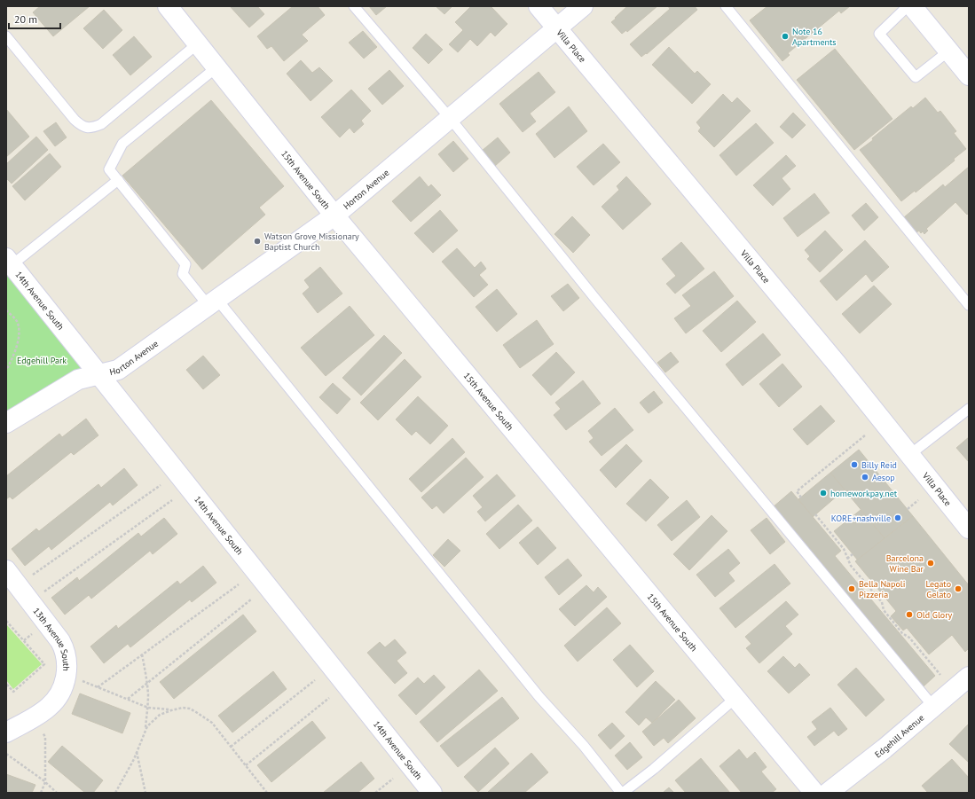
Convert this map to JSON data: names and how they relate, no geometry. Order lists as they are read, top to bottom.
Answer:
{
  "streets": {
    "street": [
      "Villa Place",
      "15th Avenue South",
      "Horton Avenue",
      "14th Avenue South",
      "13th Avenue South",
      "Edgehill Avenue"
    ]
  },
  "crossings": [
    ["Villa Place", "Horton Avenue"],
    ["15th Avenue South", "Horton Avenue"],
    ["Horton Avenue", "14th Avenue South"]
  ],
  "parks": ["Edgehill Park"],
  "places": [
    "Note 16 Apartments",
    "Watson Grove Missionary Baptist Church",
    "Billy Reid",
    "Aesop",
    "homeworkpay.net",
    "KORE+nashville",
    "Barcelona Wine Bar",
    "Bella Napoli Pizzeria",
    "Legato Gelato",
    "Old Glory"
  ],
  "scale_bar": "20 m"
}
